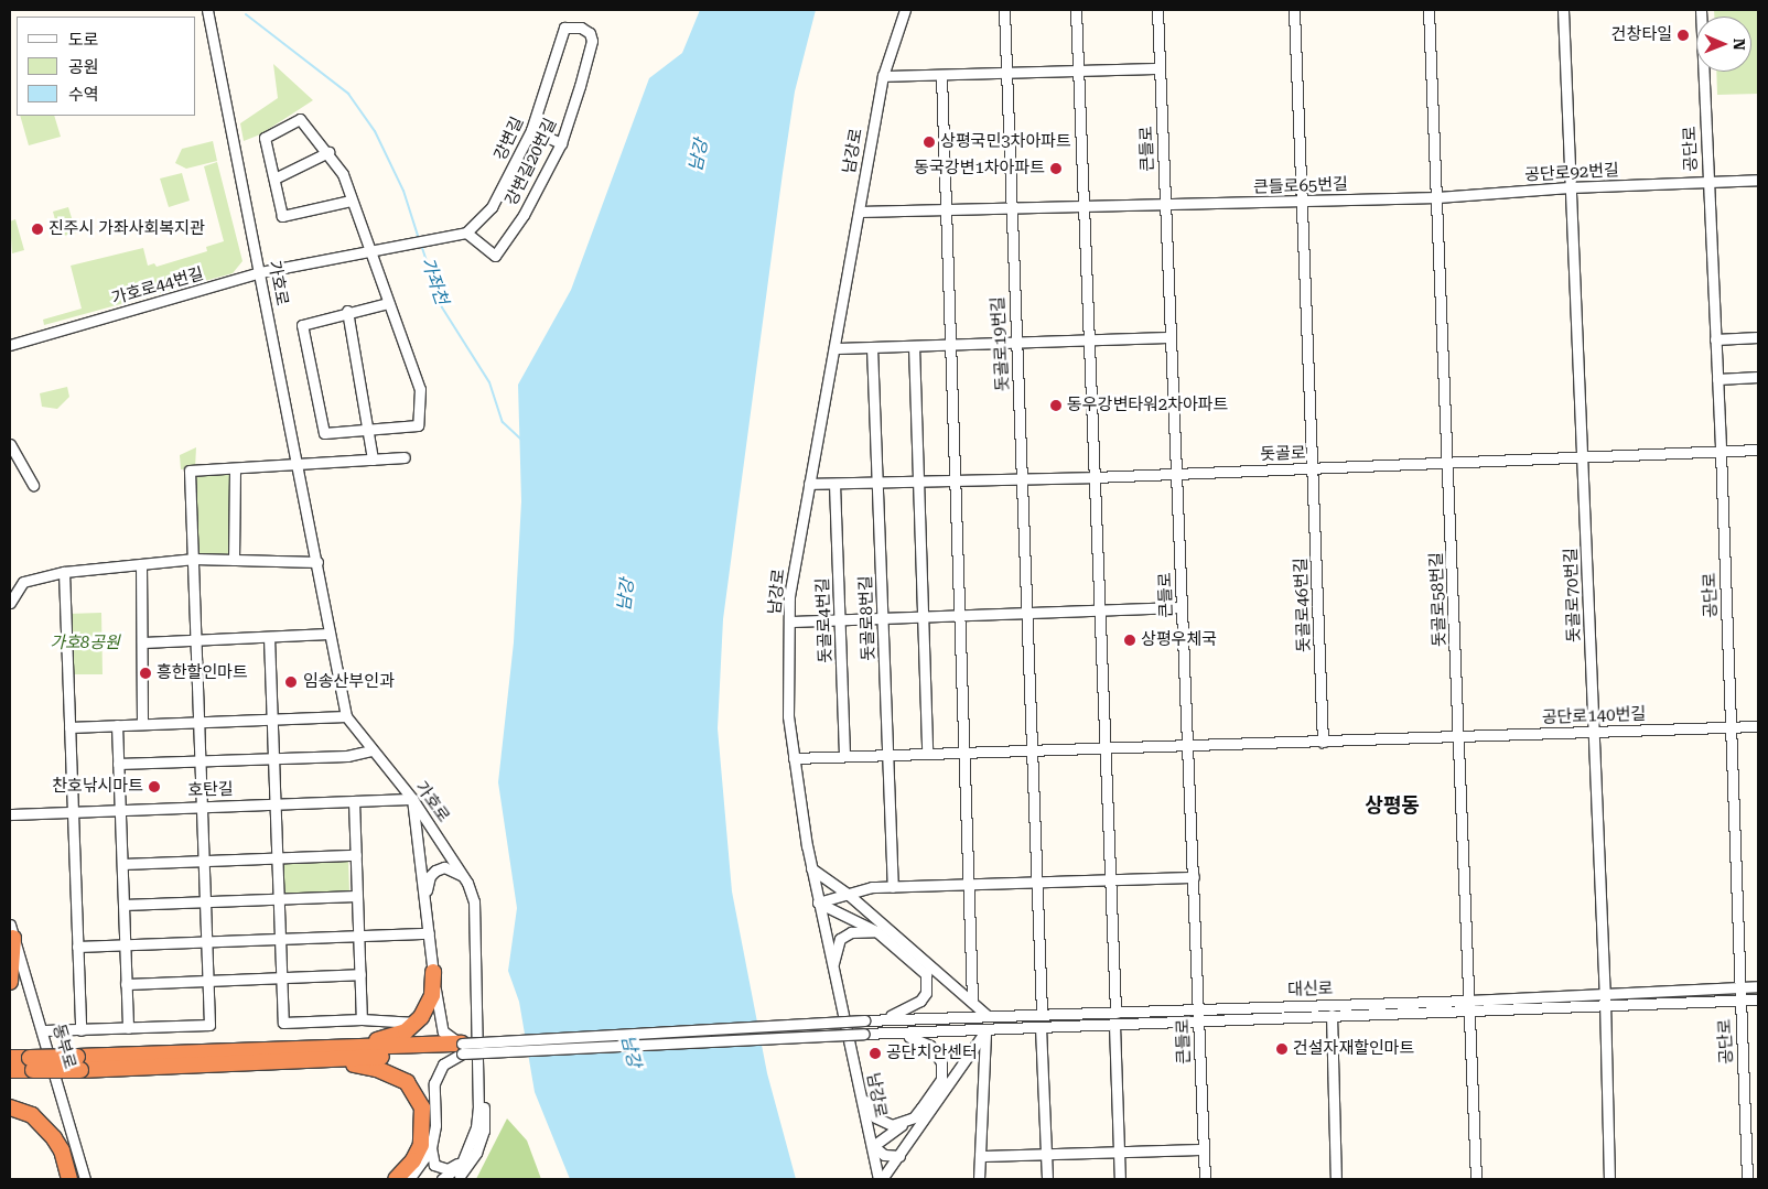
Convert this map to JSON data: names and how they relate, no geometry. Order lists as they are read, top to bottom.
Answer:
{
  "streets": {
    "street": [
      "강변길",
      "큰들로",
      "공단로",
      "남강로",
      "강변길20번길",
      "공단로92번길",
      "큰들로65번길",
      "가호로",
      "가호로44번길",
      "돗골로19번길",
      "돗골로",
      "돗골로70번길",
      "돗골로58번길",
      "돗골로46번길",
      "돗골로8번길",
      "돗골로4번길",
      "공단로140번길",
      "호탄길",
      "대신로",
      "동부로"
    ]
  },
  "crossings": [
    ["강변길", "강변길20번길"],
    ["큰들로", "큰들로65번길"],
    ["큰들로", "돗골로"],
    ["큰들로", "공단로140번길"],
    ["큰들로", "대신로"],
    ["공단로", "공단로92번길"],
    ["공단로", "돗골로"],
    ["공단로", "공단로140번길"],
    ["공단로", "대신로"],
    ["남강로", "큰들로65번길"],
    ["남강로", "돗골로"],
    ["남강로", "공단로140번길"],
    ["공단로92번길", "큰들로65번길"],
    ["공단로92번길", "돗골로70번길"],
    ["공단로92번길", "돗골로58번길"],
    ["큰들로65번길", "돗골로19번길"],
    ["큰들로65번길", "돗골로58번길"],
    ["큰들로65번길", "돗골로46번길"],
    ["가호로", "가호로44번길"],
    ["가호로", "호탄길"],
    ["돗골로19번길", "돗골로"],
    ["돗골로19번길", "공단로140번길"],
    ["돗골로19번길", "대신로"],
    ["돗골로", "돗골로70번길"],
    ["돗골로", "돗골로58번길"],
    ["돗골로", "돗골로46번길"],
    ["돗골로", "돗골로8번길"],
    ["돗골로", "돗골로4번길"],
    ["돗골로70번길", "공단로140번길"],
    ["돗골로70번길", "대신로"],
    ["돗골로58번길", "공단로140번길"],
    ["돗골로58번길", "대신로"],
    ["돗골로46번길", "공단로140번길"],
    ["돗골로8번길", "공단로140번길"],
    ["돗골로4번길", "공단로140번길"]
  ],
  "districts": ["상평동"],
  "water": ["남강", "가좌천"],
  "parks": ["가호8공원"],
  "places": [
    "건창타일",
    "상평국민3차아파트",
    "동국강변1차아파트",
    "진주시 가좌사회복지관",
    "동우강변타워2차아파트",
    "상평우체국",
    "흥한할인마트",
    "임송산부인과",
    "찬호낚시마트",
    "건설자재할인마트",
    "공단치안센터"
  ],
  "legend": ["도로", "공원", "수역"],
  "north": "right"
}
